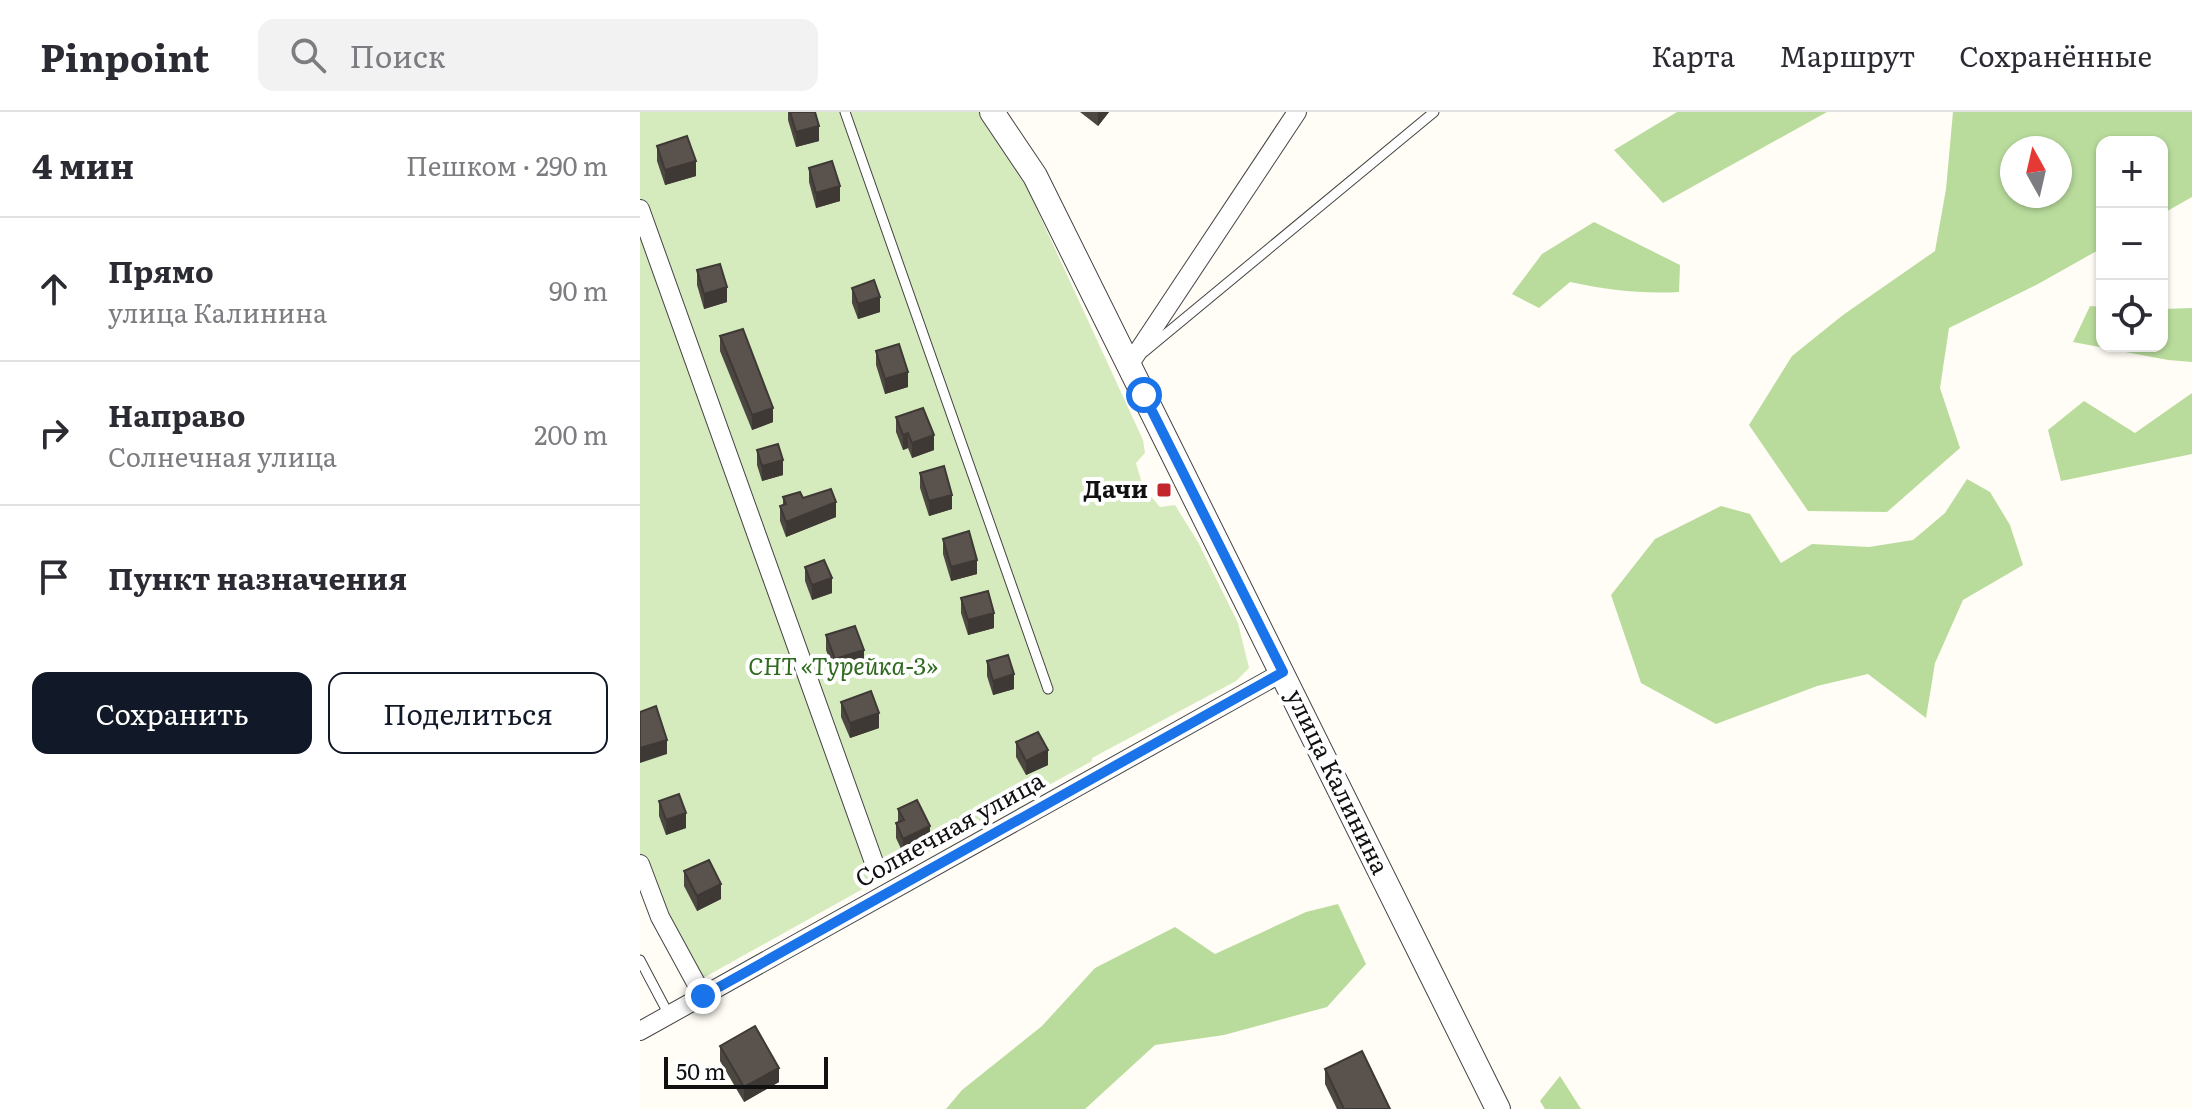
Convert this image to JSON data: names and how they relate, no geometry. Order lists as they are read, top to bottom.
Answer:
{
  "streets": {
    "street": ["улица Калинина", "Солнечная улица"]
  },
  "crossings": [
    ["улица Калинина", "Солнечная улица"]
  ],
  "parks": ["СНТ «Турейка-3»"],
  "places": {
    "transit": ["Дачи"]
  },
  "scale_bar": "50 m",
  "north": "top",
  "page": {
    "header": "Pinpoint",
    "search": "Поиск",
    "nav": ["Карта", "Маршрут", "Сохранённые"],
    "heading": ["4 мин", "Пешком · 290 m"],
    "map_buttons": ["+", "−"],
    "list": [
      ["Прямо", "улица Калинина", "90 m"],
      ["Направо", "Солнечная улица", "200 m"],
      "Пункт назначения"
    ],
    "buttons": ["Сохранить", "Поделиться"],
    "scale": "50 m"
  }
}
